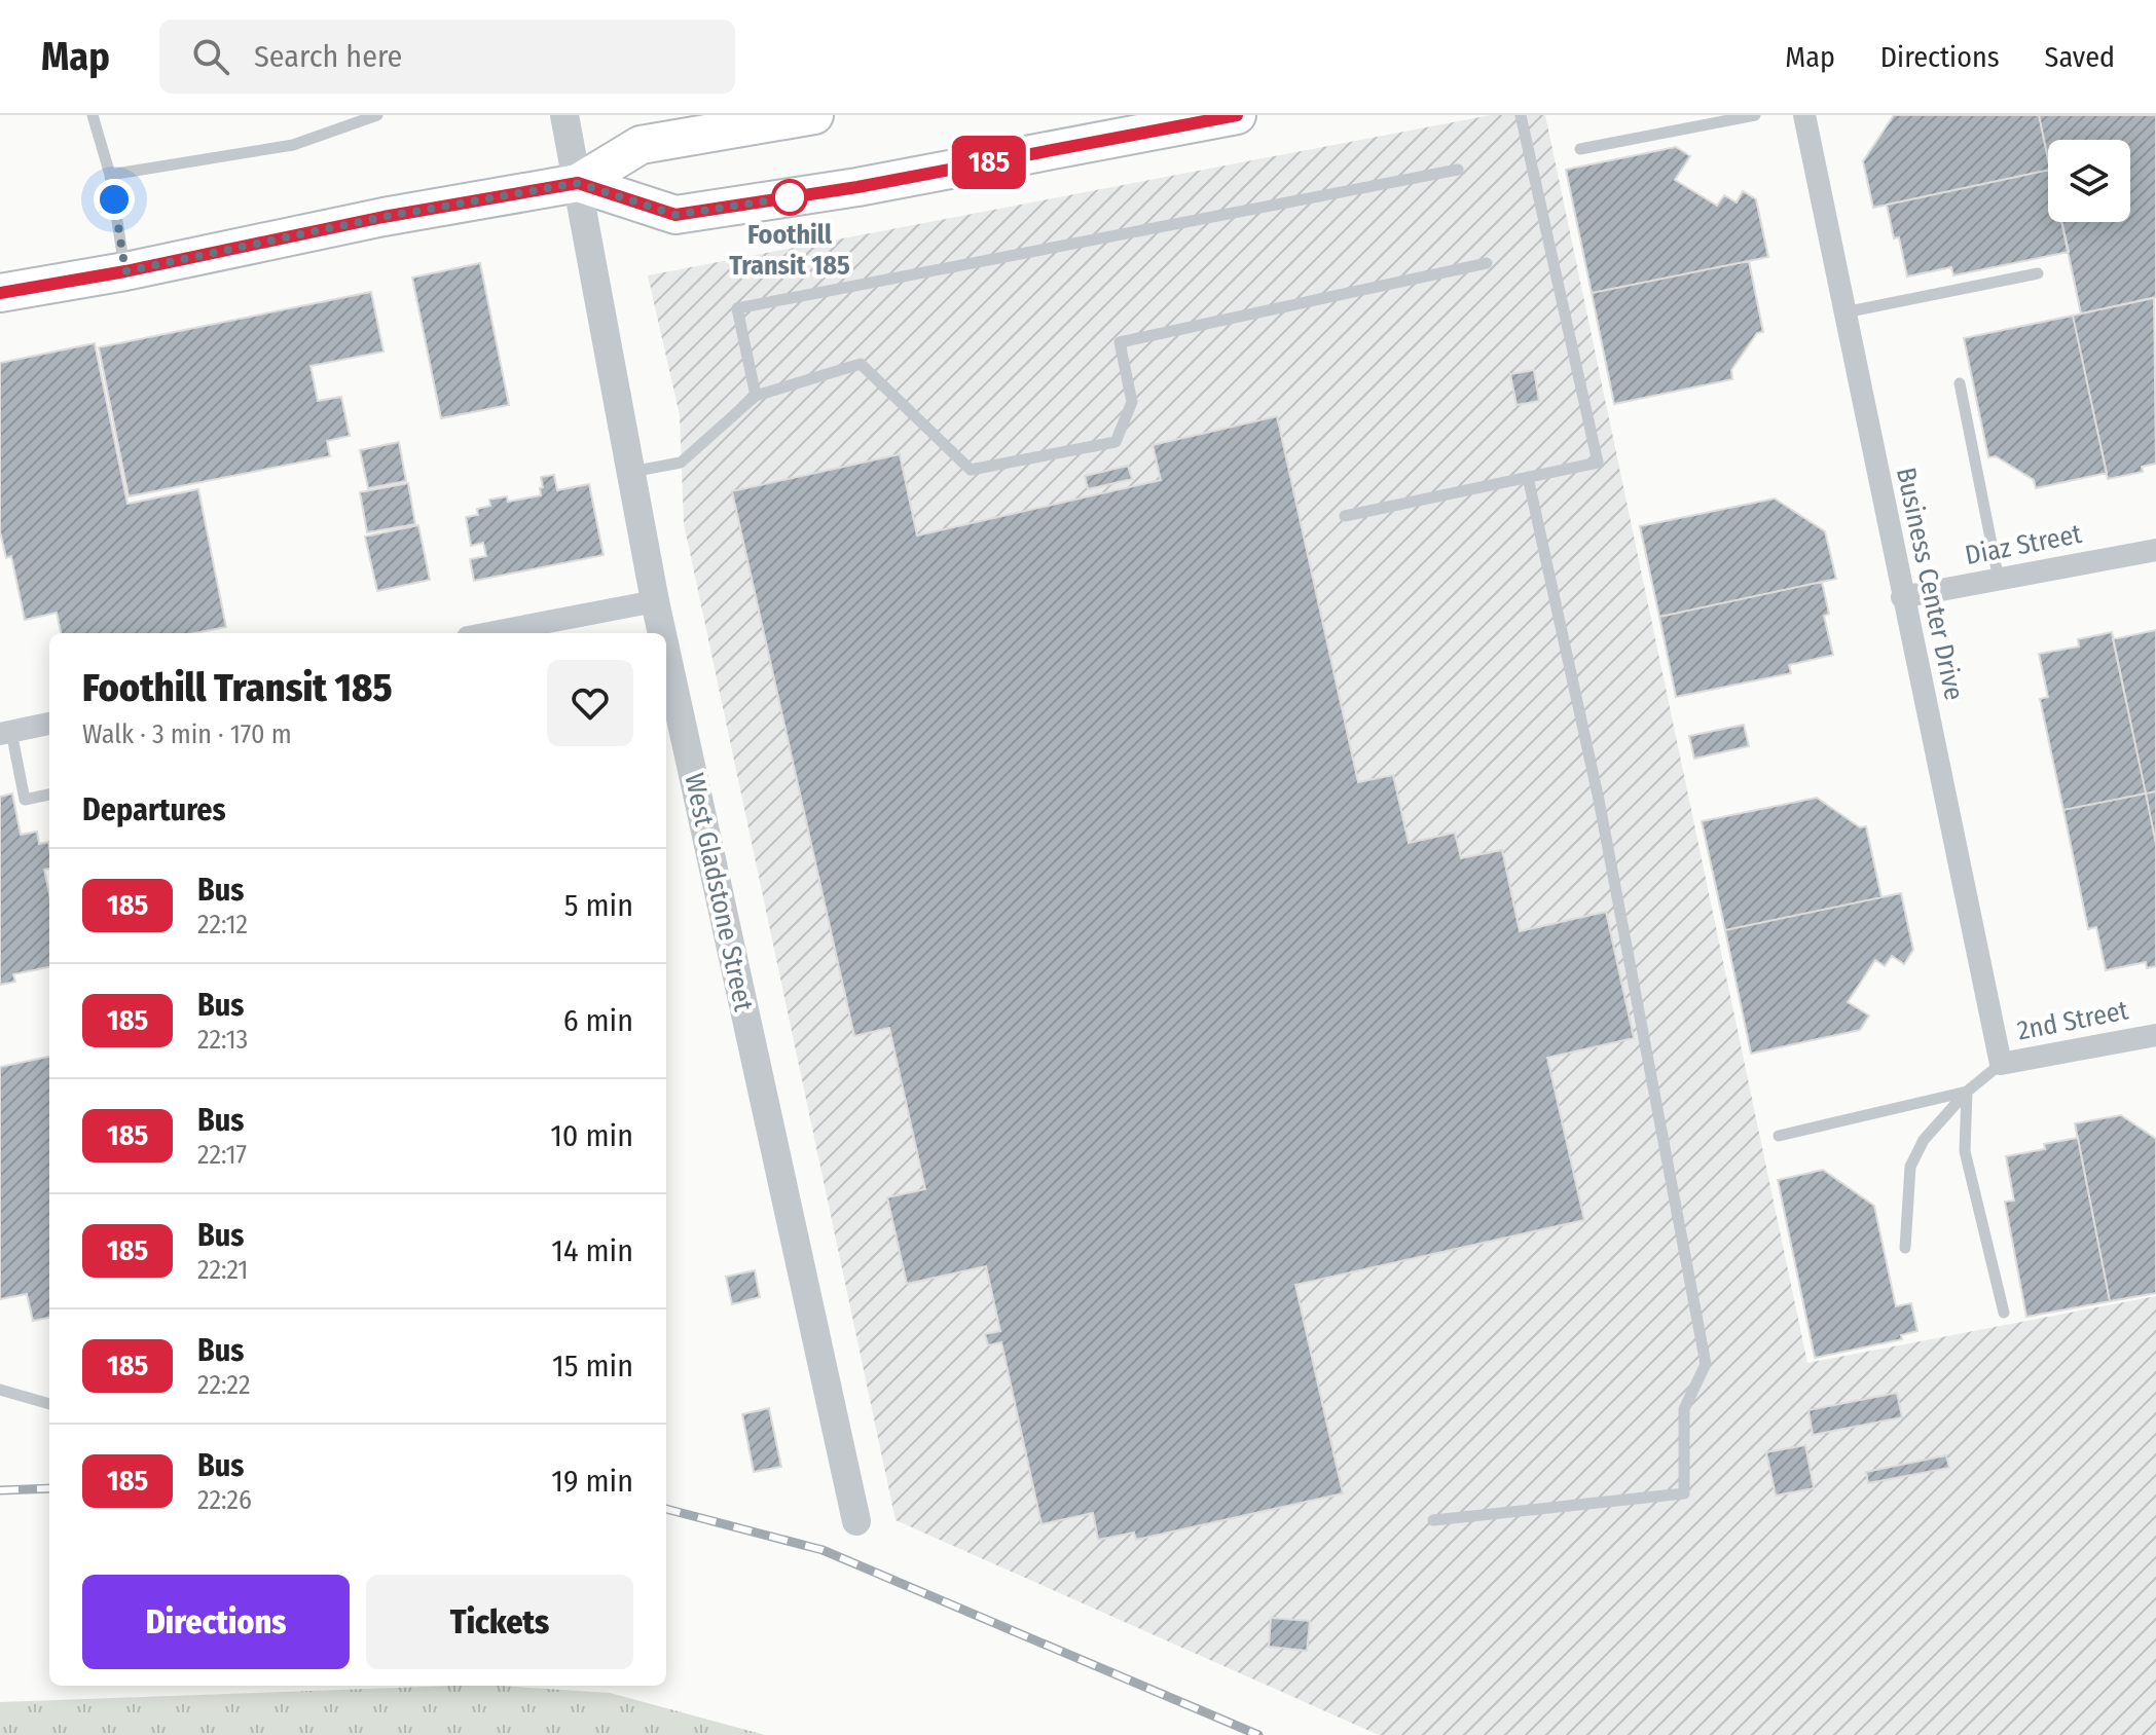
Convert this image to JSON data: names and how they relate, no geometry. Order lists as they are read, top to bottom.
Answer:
{
  "streets": {
    "street": [
      "Diaz Street",
      "Business Center Drive",
      "West Gladstone Street",
      "2nd Street"
    ]
  },
  "crossings": [
    ["Diaz Street", "Business Center Drive"],
    ["Business Center Drive", "2nd Street"]
  ],
  "places": ["Foothill Transit 185"],
  "lines": ["bus line 185"],
  "page": {
    "header": "Map",
    "search": "Search here",
    "nav": ["Map", "Directions", "Saved"],
    "on_map": "185",
    "heading": [
      ["Foothill Transit 185", "Walk · 3 min · 170 m"],
      "Departures"
    ],
    "list": [
      {
        "mark": "185",
        "name": "Bus",
        "note": "22:12",
        "value": "5 min"
      },
      {
        "mark": "185",
        "name": "Bus",
        "note": "22:13",
        "value": "6 min"
      },
      {
        "mark": "185",
        "name": "Bus",
        "note": "22:17",
        "value": "10 min"
      },
      {
        "mark": "185",
        "name": "Bus",
        "note": "22:21",
        "value": "14 min"
      },
      {
        "mark": "185",
        "name": "Bus",
        "note": "22:22",
        "value": "15 min"
      },
      {
        "mark": "185",
        "name": "Bus",
        "note": "22:26",
        "value": "19 min"
      }
    ],
    "buttons": ["Directions", "Tickets"]
  }
}
